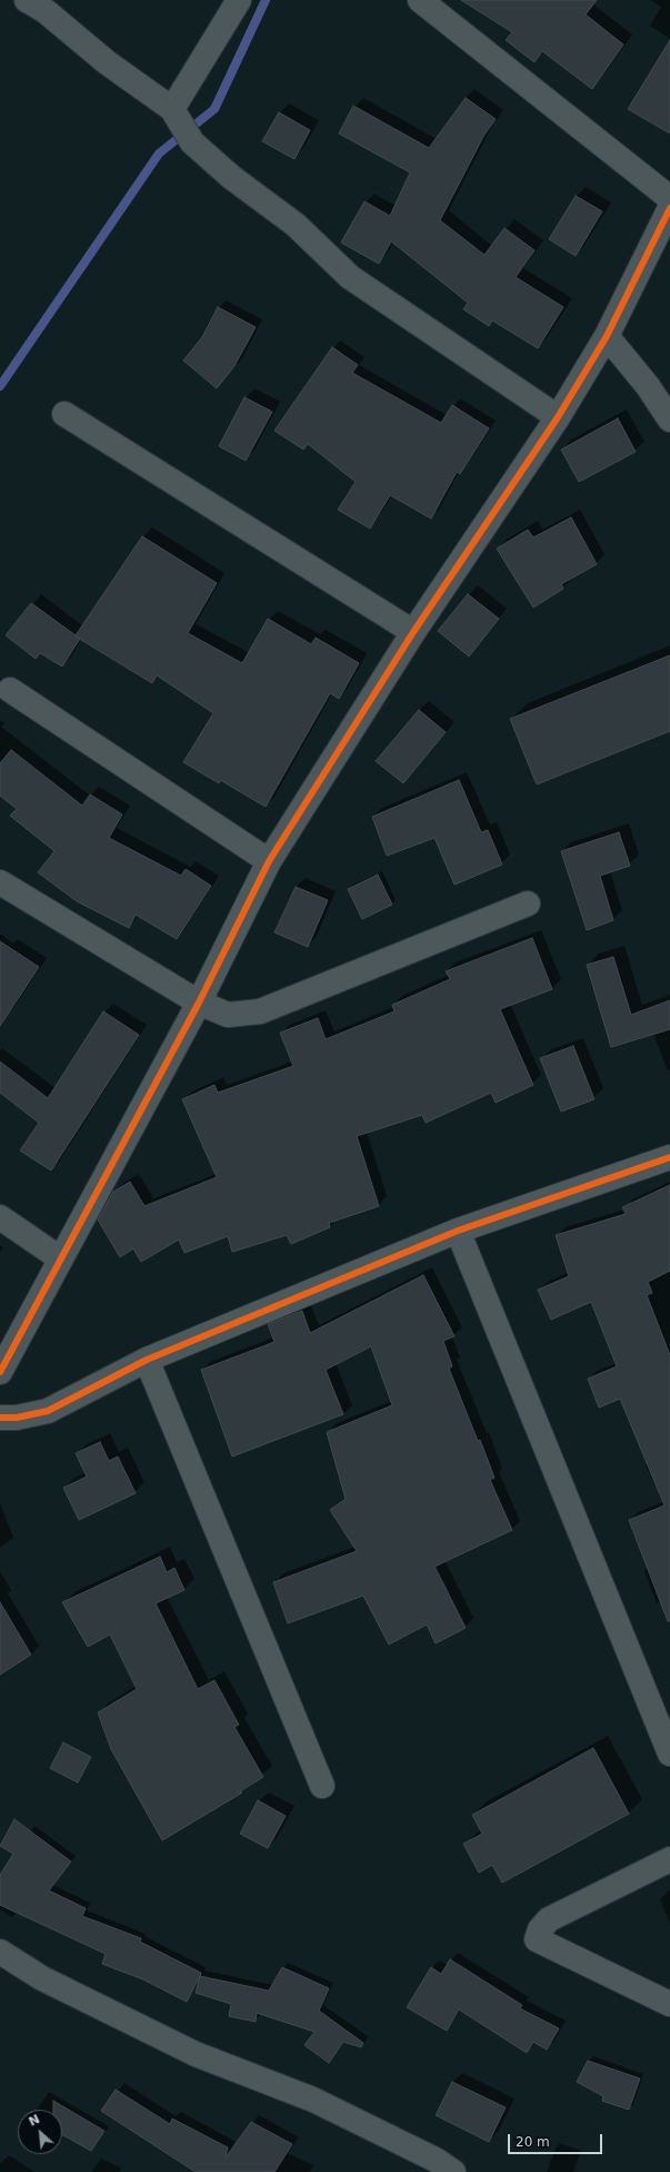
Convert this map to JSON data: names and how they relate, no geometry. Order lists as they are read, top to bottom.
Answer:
{
  "scale_bar": "20 m",
  "north": "top left"
}
